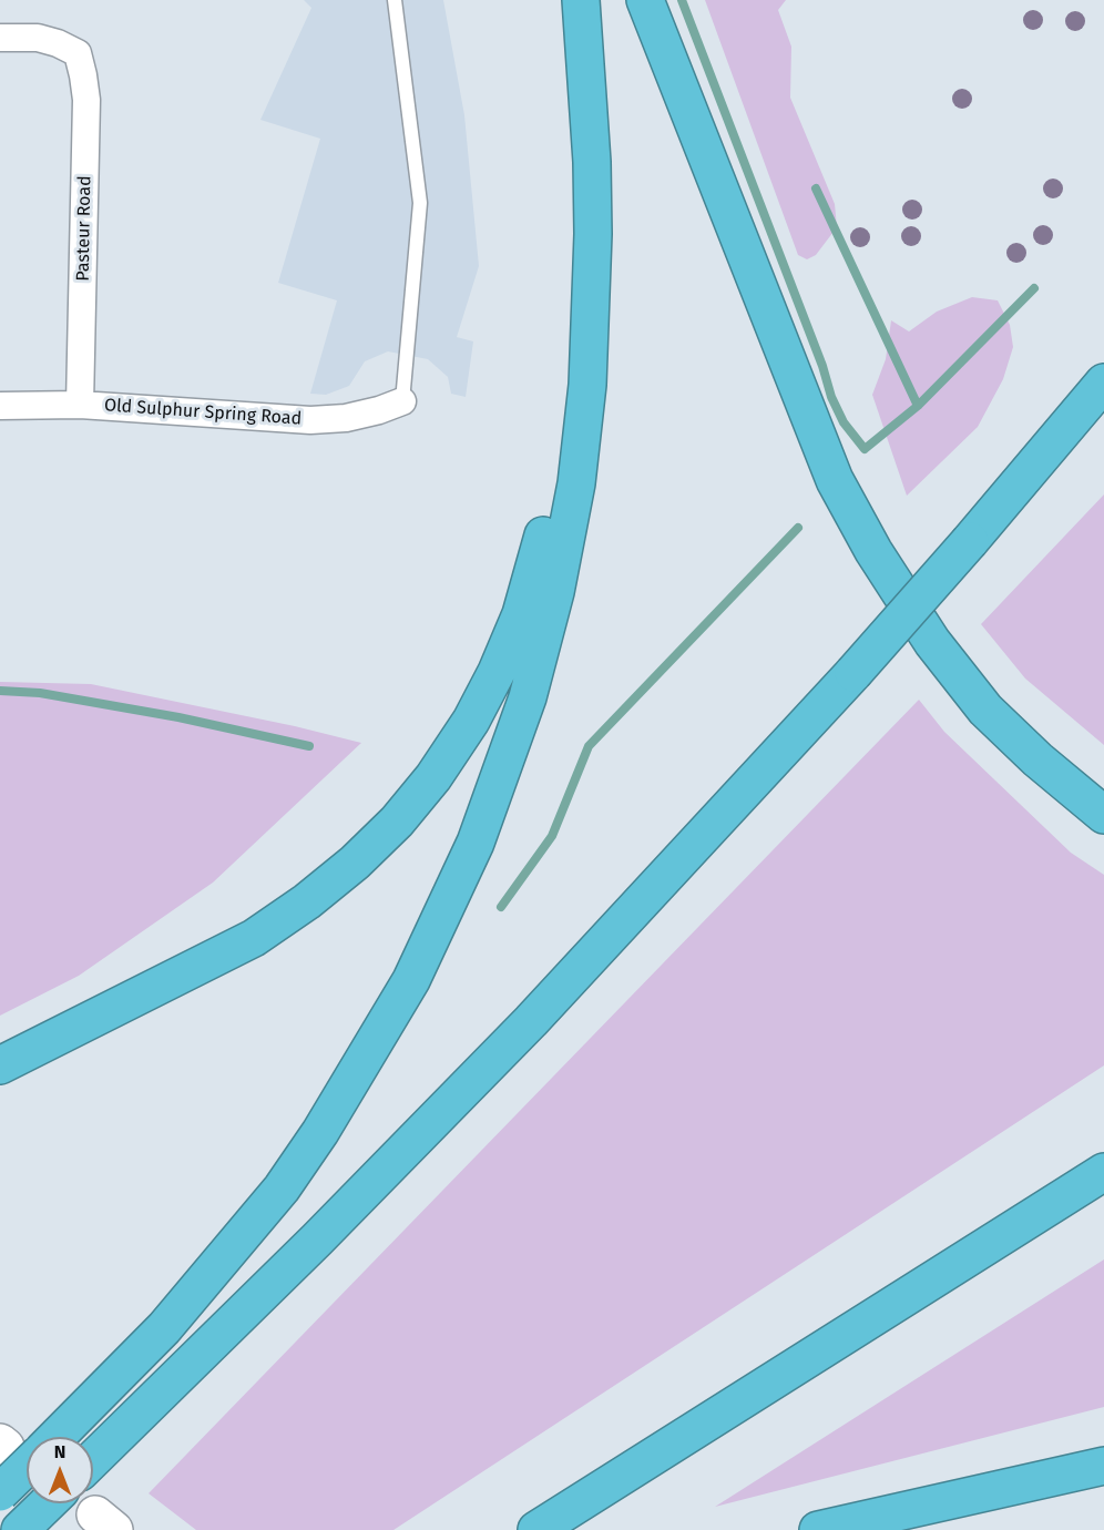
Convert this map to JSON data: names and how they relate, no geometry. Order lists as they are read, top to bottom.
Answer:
{
  "streets": {
    "street": ["Pasteur Road", "Old Sulphur Spring Road"]
  },
  "crossings": [
    ["Pasteur Road", "Old Sulphur Spring Road"]
  ],
  "north": "top"
}
